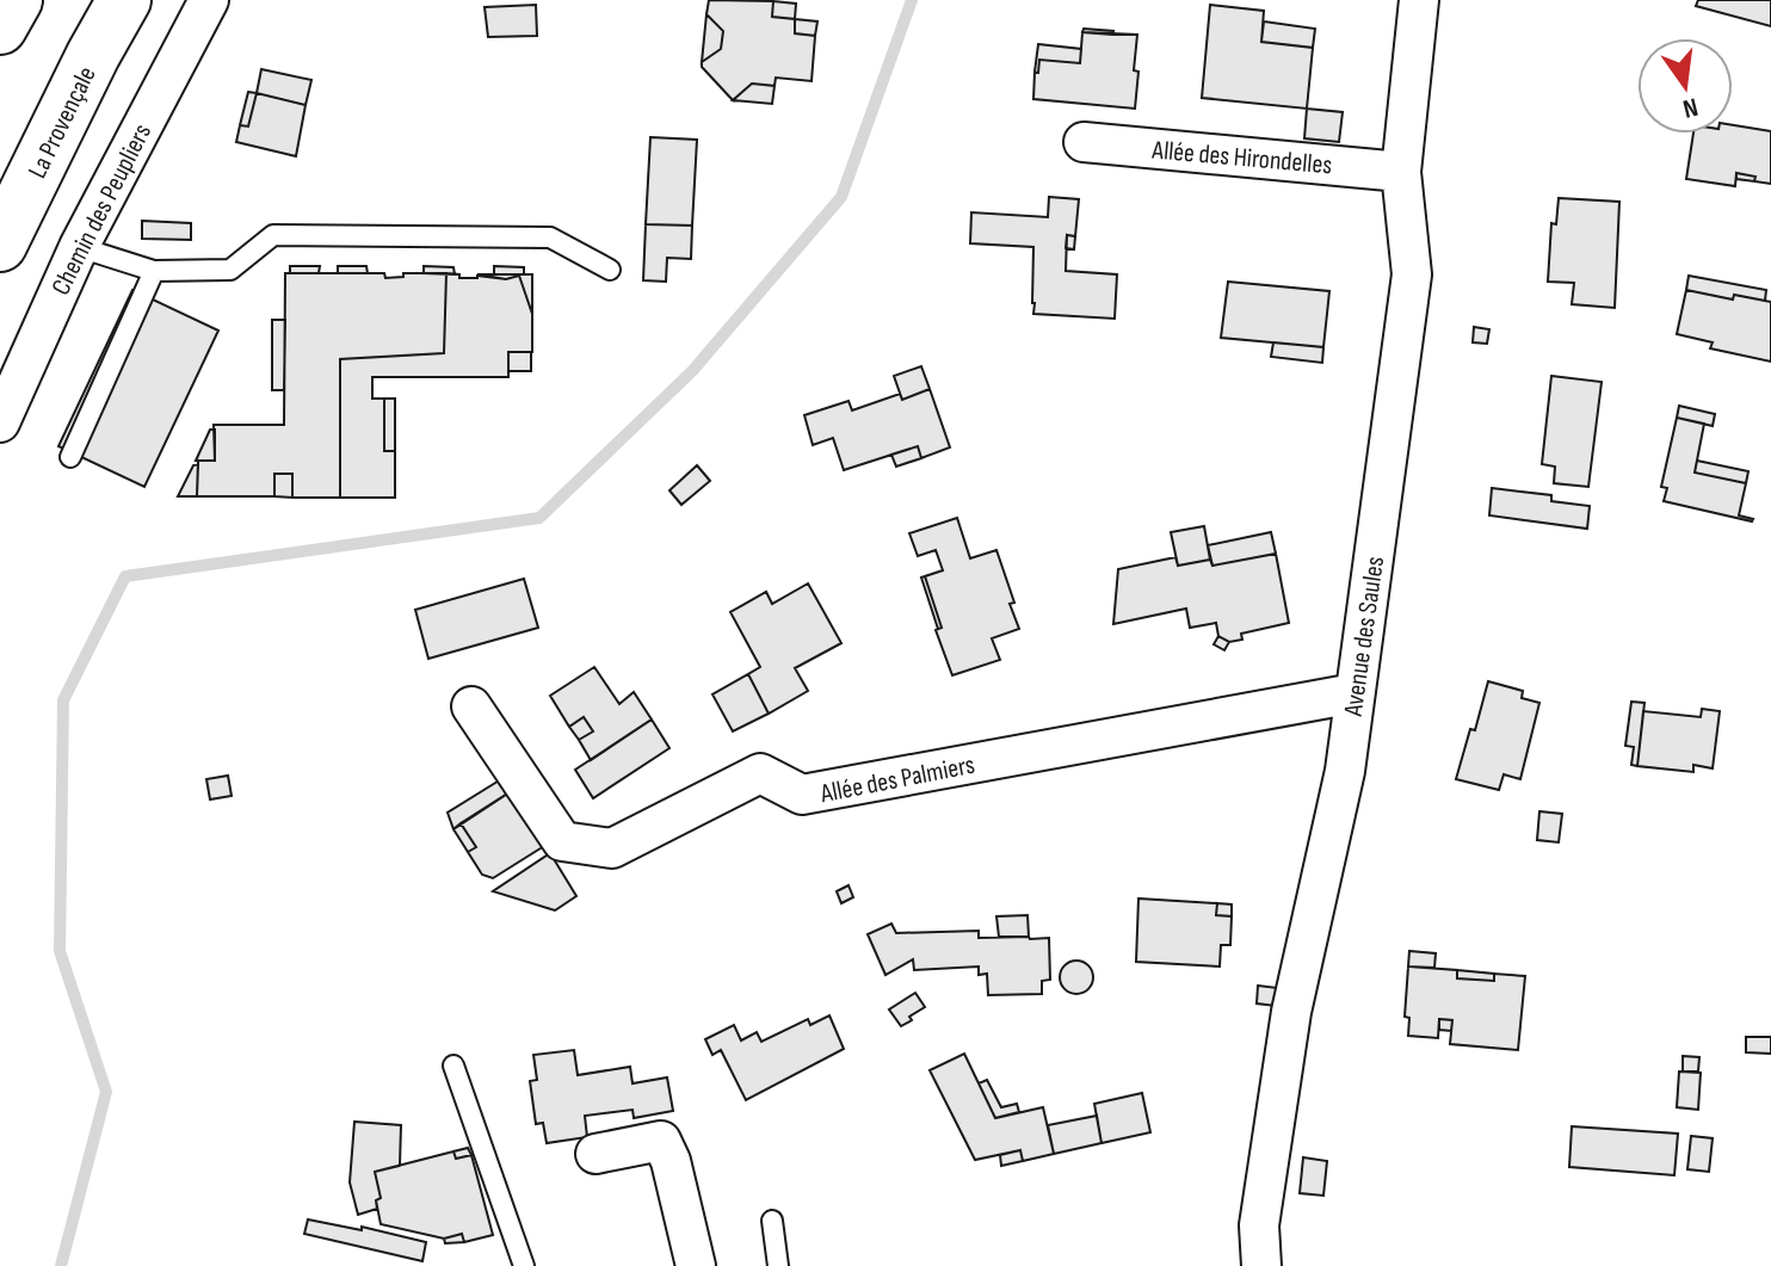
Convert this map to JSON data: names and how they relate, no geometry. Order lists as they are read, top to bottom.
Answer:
{
  "streets": {
    "highway": ["La Provençale"],
    "street": [
      "Allée des Hirondelles",
      "Chemin des Peupliers",
      "Avenue des Saules",
      "Allée des Palmiers"
    ]
  },
  "crossings": [
    ["Allée des Hirondelles", "Avenue des Saules"],
    ["Avenue des Saules", "Allée des Palmiers"]
  ],
  "north": "bottom"
}
